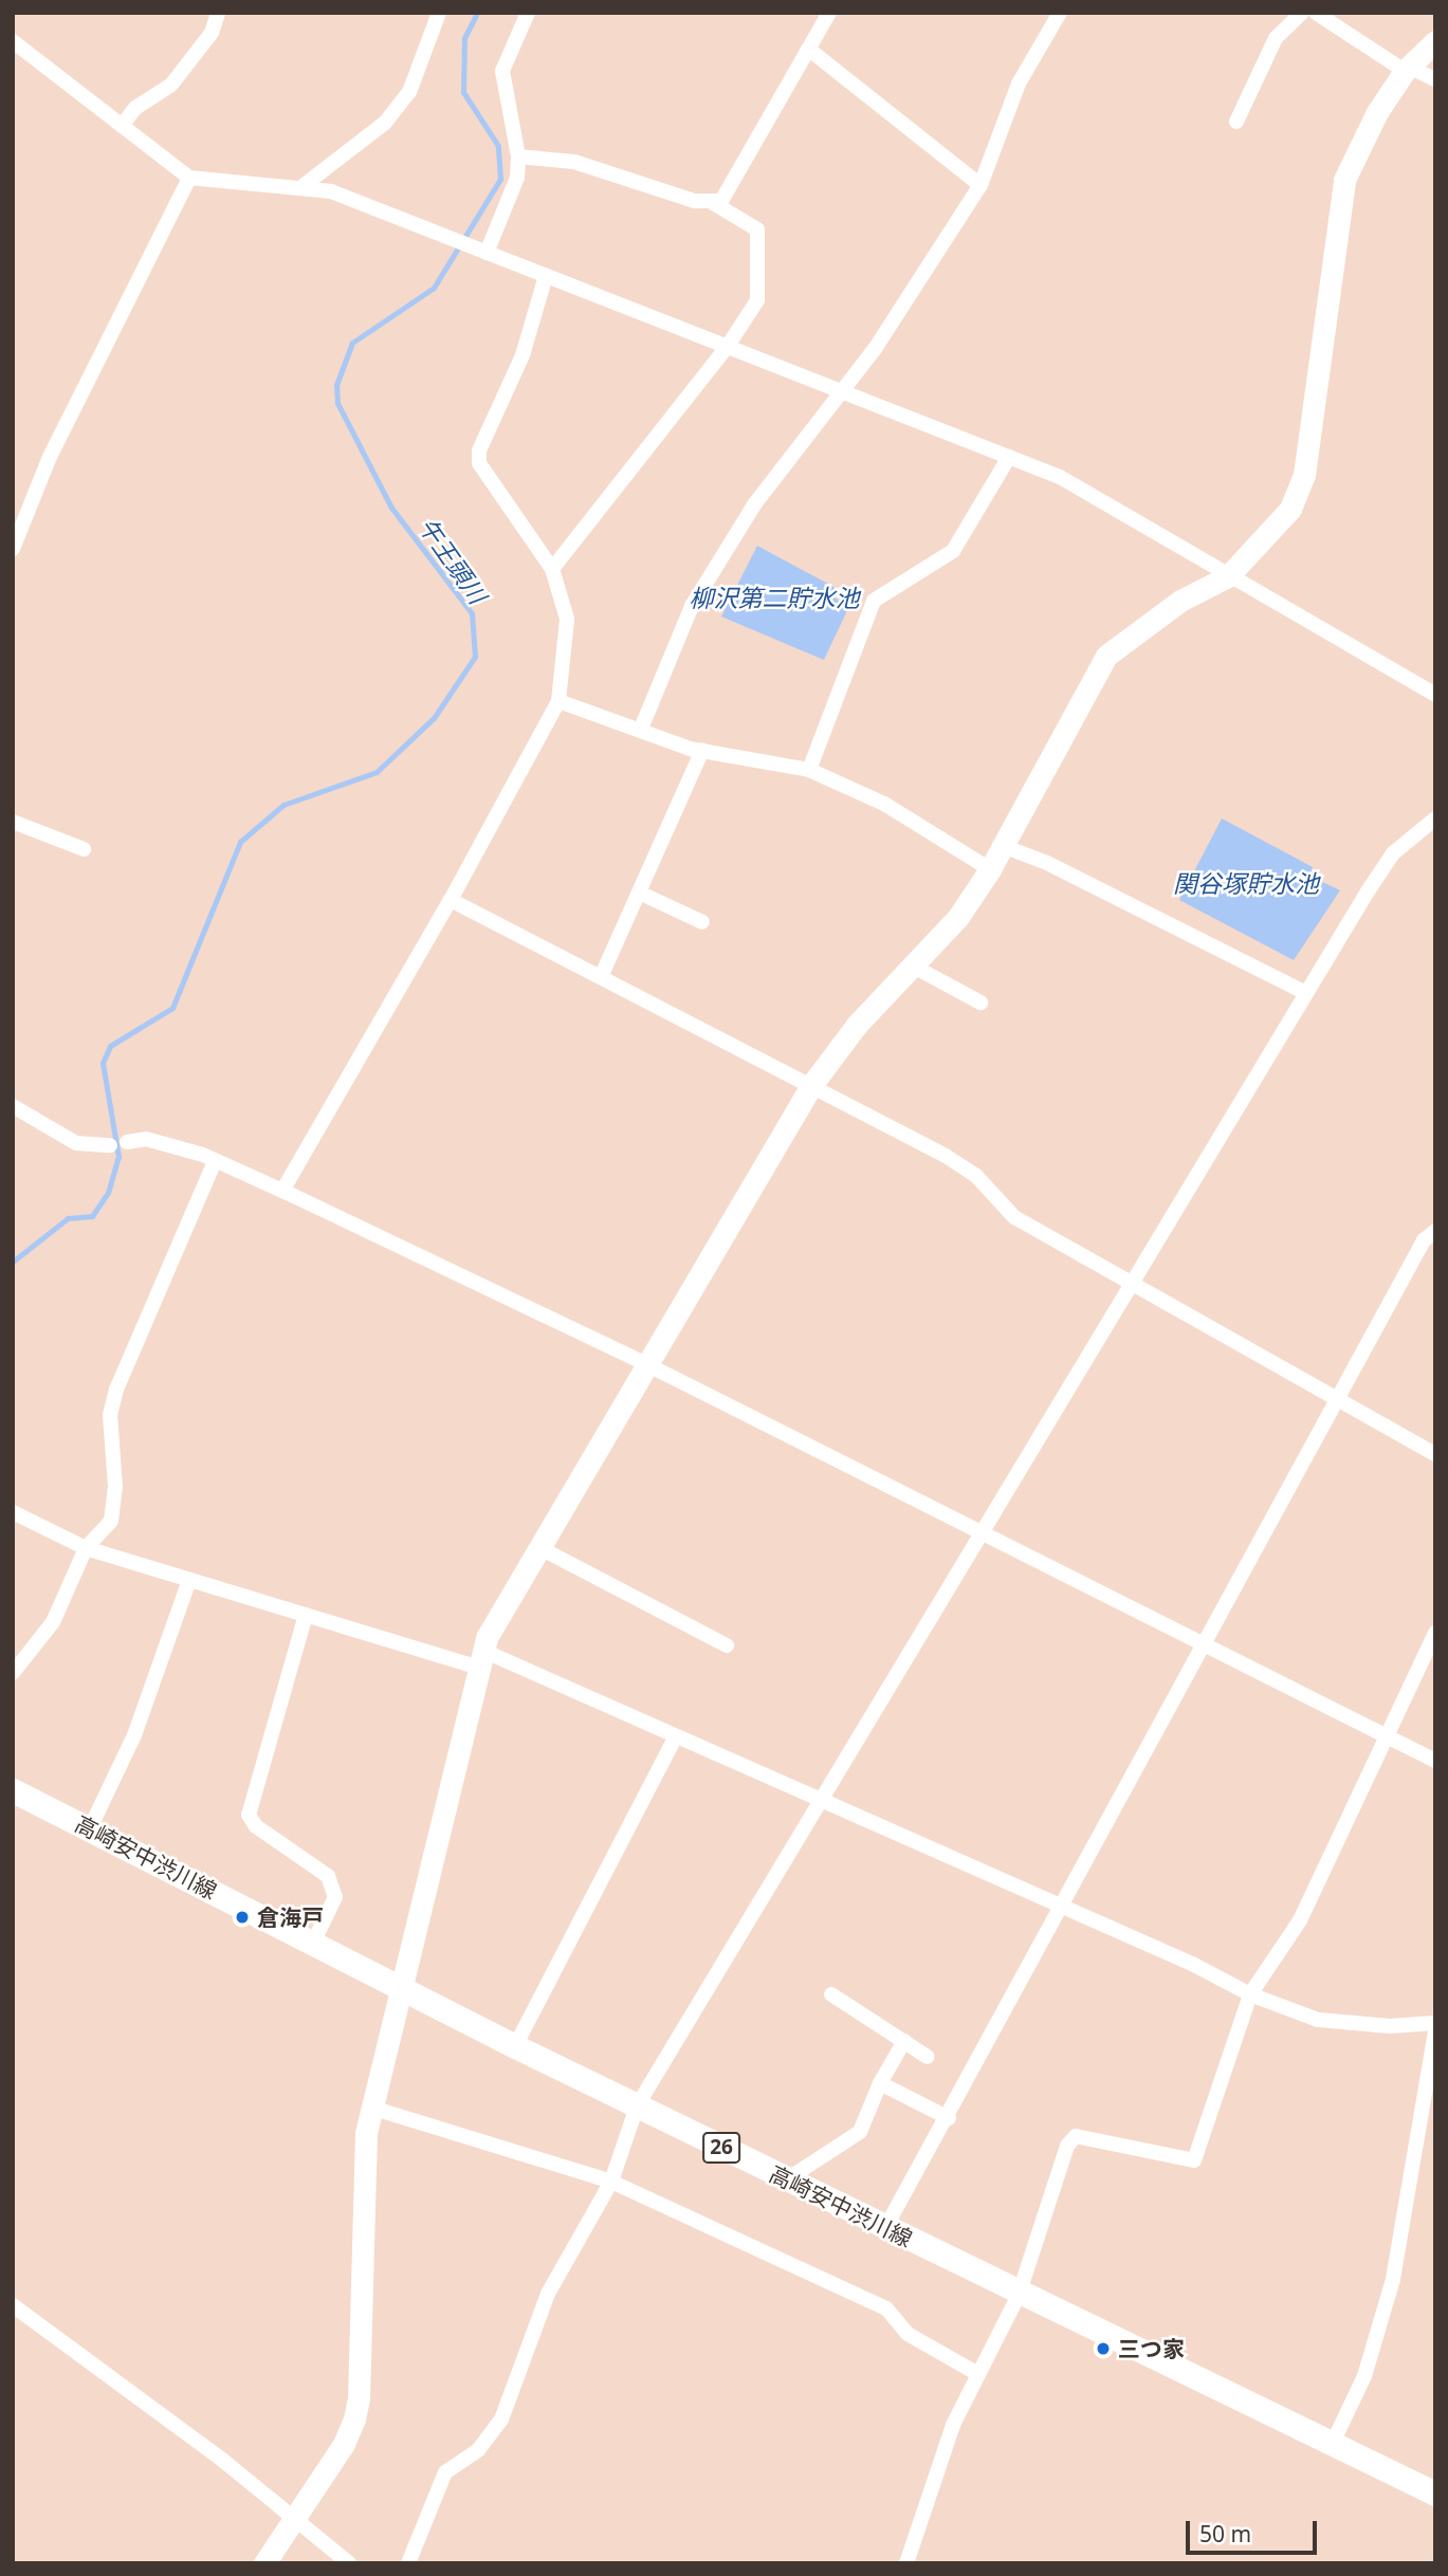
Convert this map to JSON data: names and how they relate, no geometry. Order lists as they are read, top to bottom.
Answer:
{
  "streets": {
    "main road": ["高崎安中渋川線", "26"]
  },
  "water": ["午王頭川", "柳沢第二貯水池", "関谷塚貯水池"],
  "places": ["倉海戸", "三つ家"],
  "scale_bar": "50 m"
}
